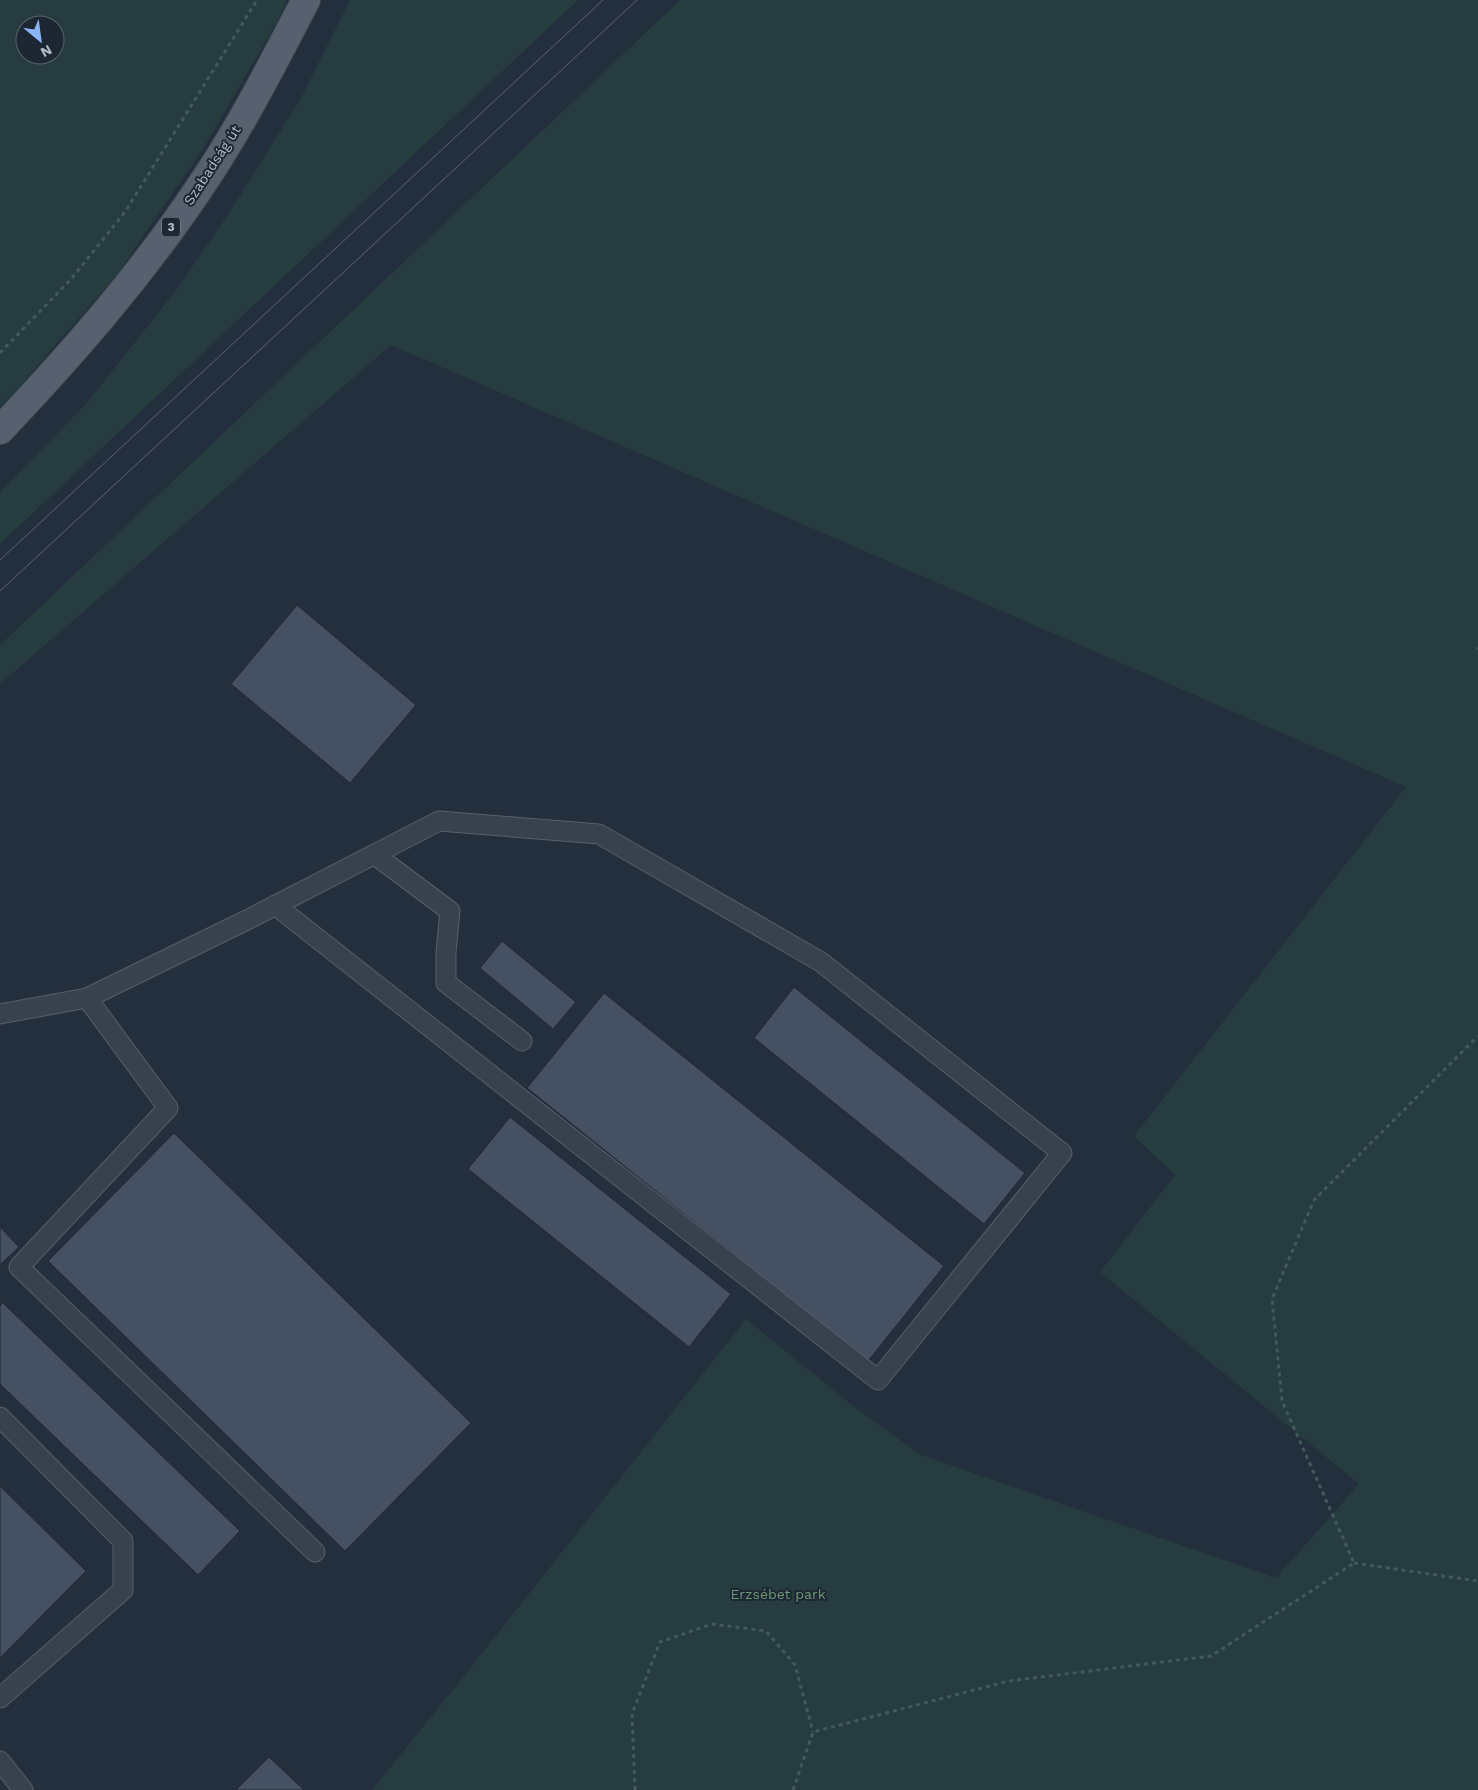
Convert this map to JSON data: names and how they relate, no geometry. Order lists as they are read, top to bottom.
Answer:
{
  "streets": {
    "main road": ["Szabadság út", "3"]
  },
  "parks": ["Erzsébet park"],
  "north": "bottom right"
}
